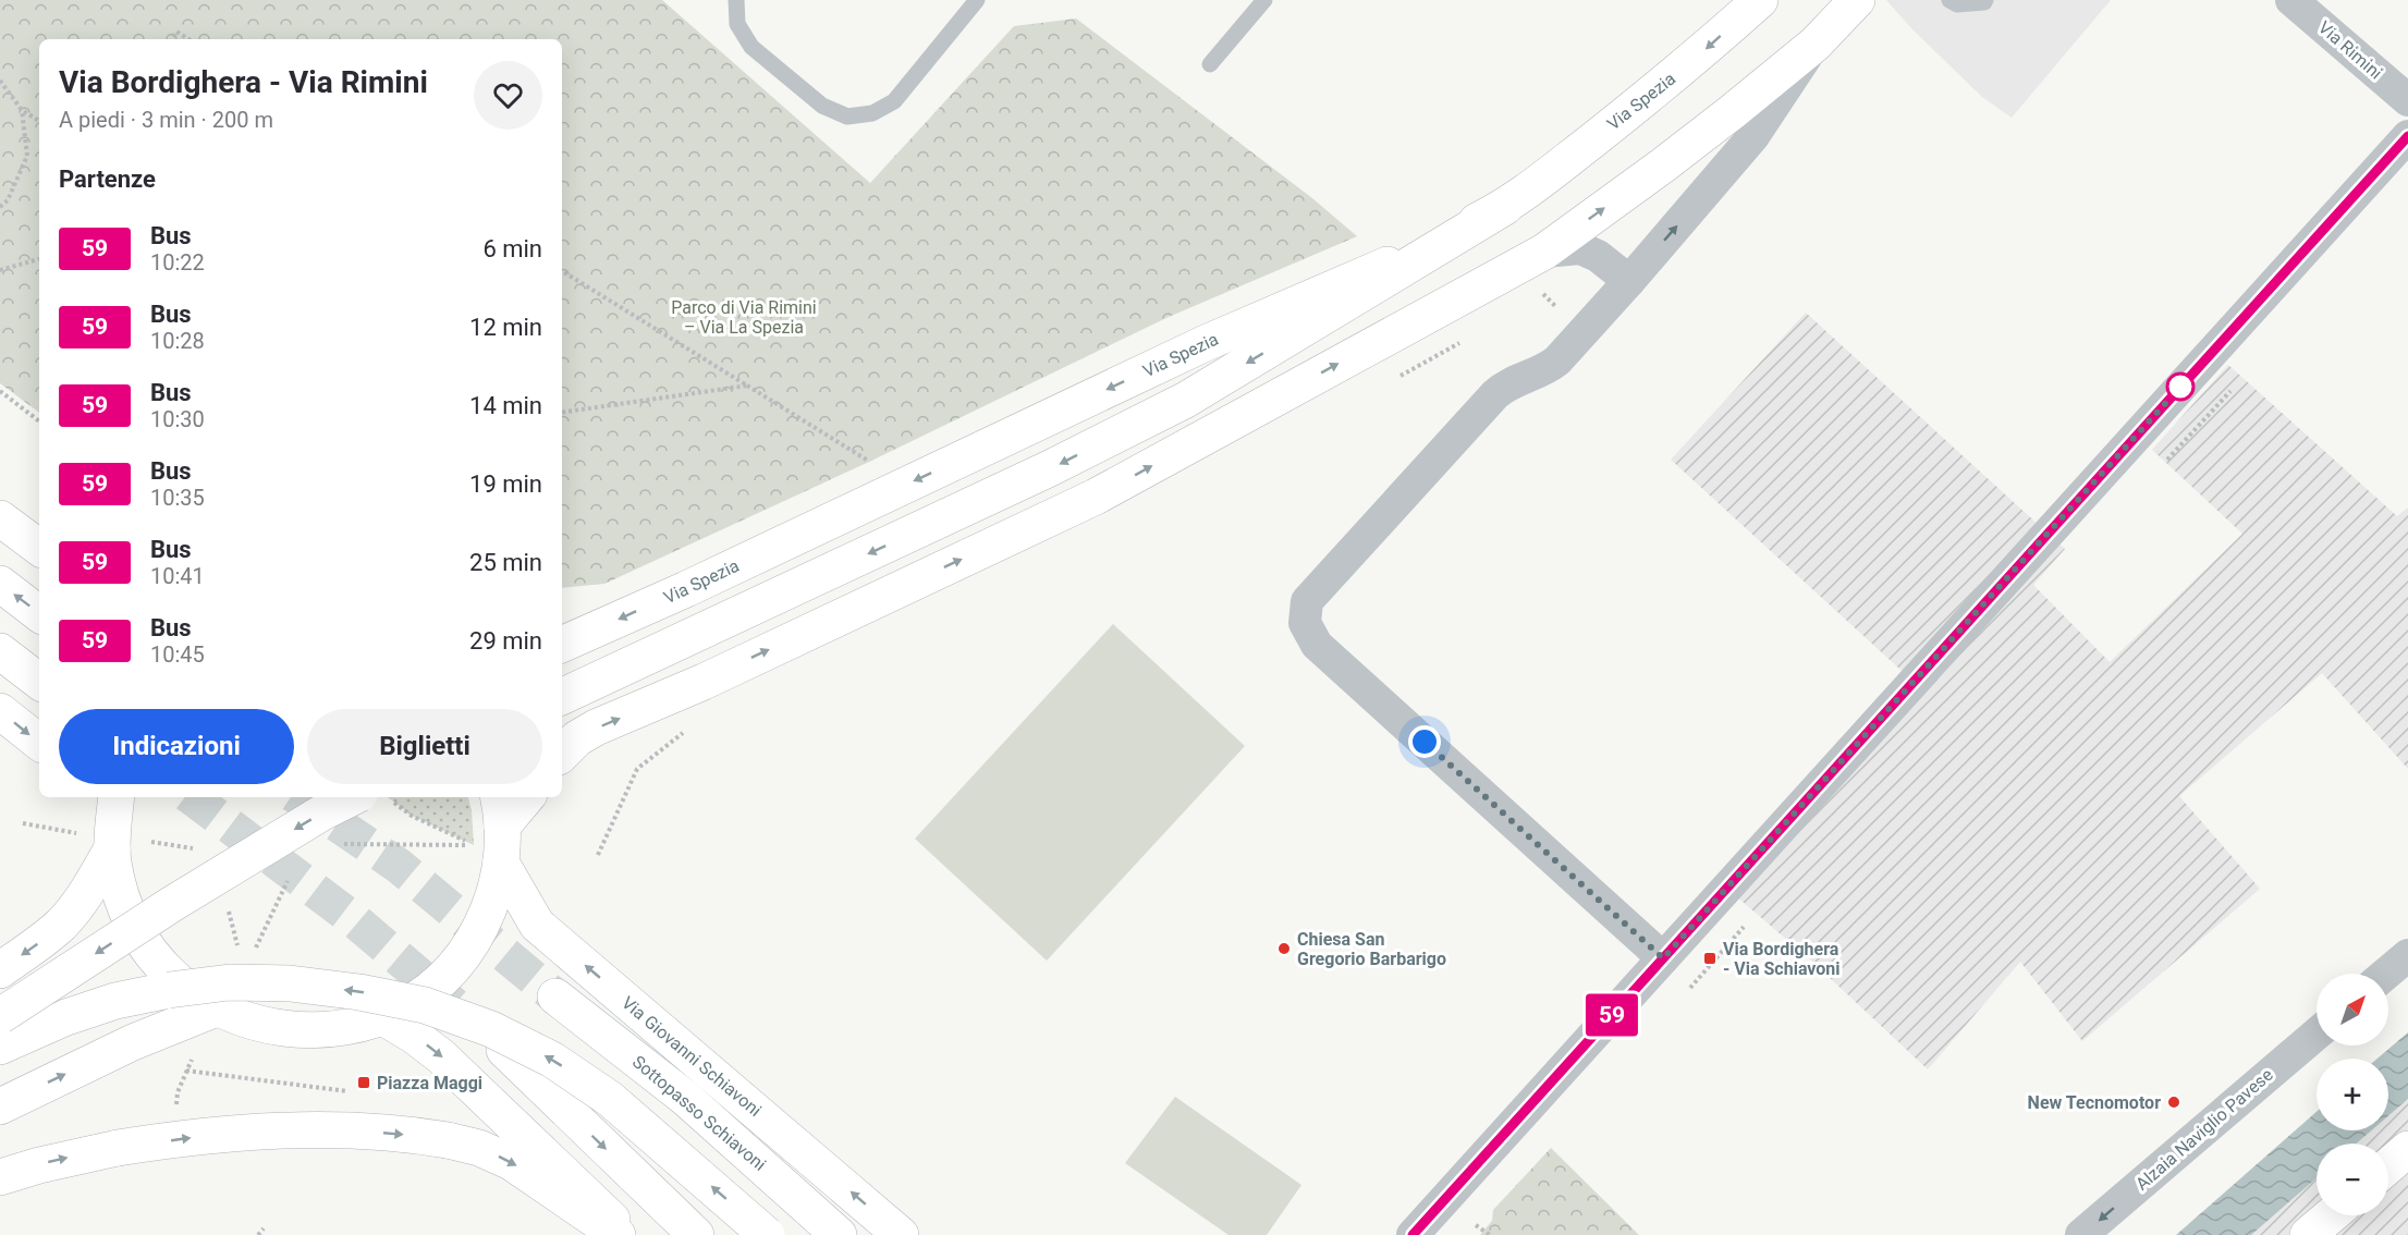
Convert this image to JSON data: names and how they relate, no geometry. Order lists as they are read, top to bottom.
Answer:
{
  "streets": {
    "main road": ["Via Spezia", "Via Giovanni Schiavoni", "Sottopasso Schiavoni"],
    "street": ["Via Rimini", "Alzaia Naviglio Pavese"]
  },
  "one_way": ["Alzaia Naviglio Pavese"],
  "parks": ["Parco di Via Rimini – Via La Spezia"],
  "places": {
    "other": ["Chiesa San Gregorio Barbarigo", "New Tecnomotor"],
    "transit": ["Via Bordighera - Via Schiavoni", "Piazza Maggi"]
  },
  "lines": ["bus line 59"],
  "north": "top right",
  "page": {
    "on_map": "59",
    "heading": [
      ["Via Bordighera - Via Rimini", "A piedi · 3 min · 200 m"],
      "Partenze"
    ],
    "list": [
      {
        "mark": "59",
        "name": "Bus",
        "note": "10:22",
        "value": "6 min"
      },
      {
        "mark": "59",
        "name": "Bus",
        "note": "10:28",
        "value": "12 min"
      },
      {
        "mark": "59",
        "name": "Bus",
        "note": "10:30",
        "value": "14 min"
      },
      {
        "mark": "59",
        "name": "Bus",
        "note": "10:35",
        "value": "19 min"
      },
      {
        "mark": "59",
        "name": "Bus",
        "note": "10:41",
        "value": "25 min"
      },
      {
        "mark": "59",
        "name": "Bus",
        "note": "10:45",
        "value": "29 min"
      }
    ],
    "buttons": ["Indicazioni", "Biglietti"],
    "map_buttons": ["+", "−"]
  }
}
